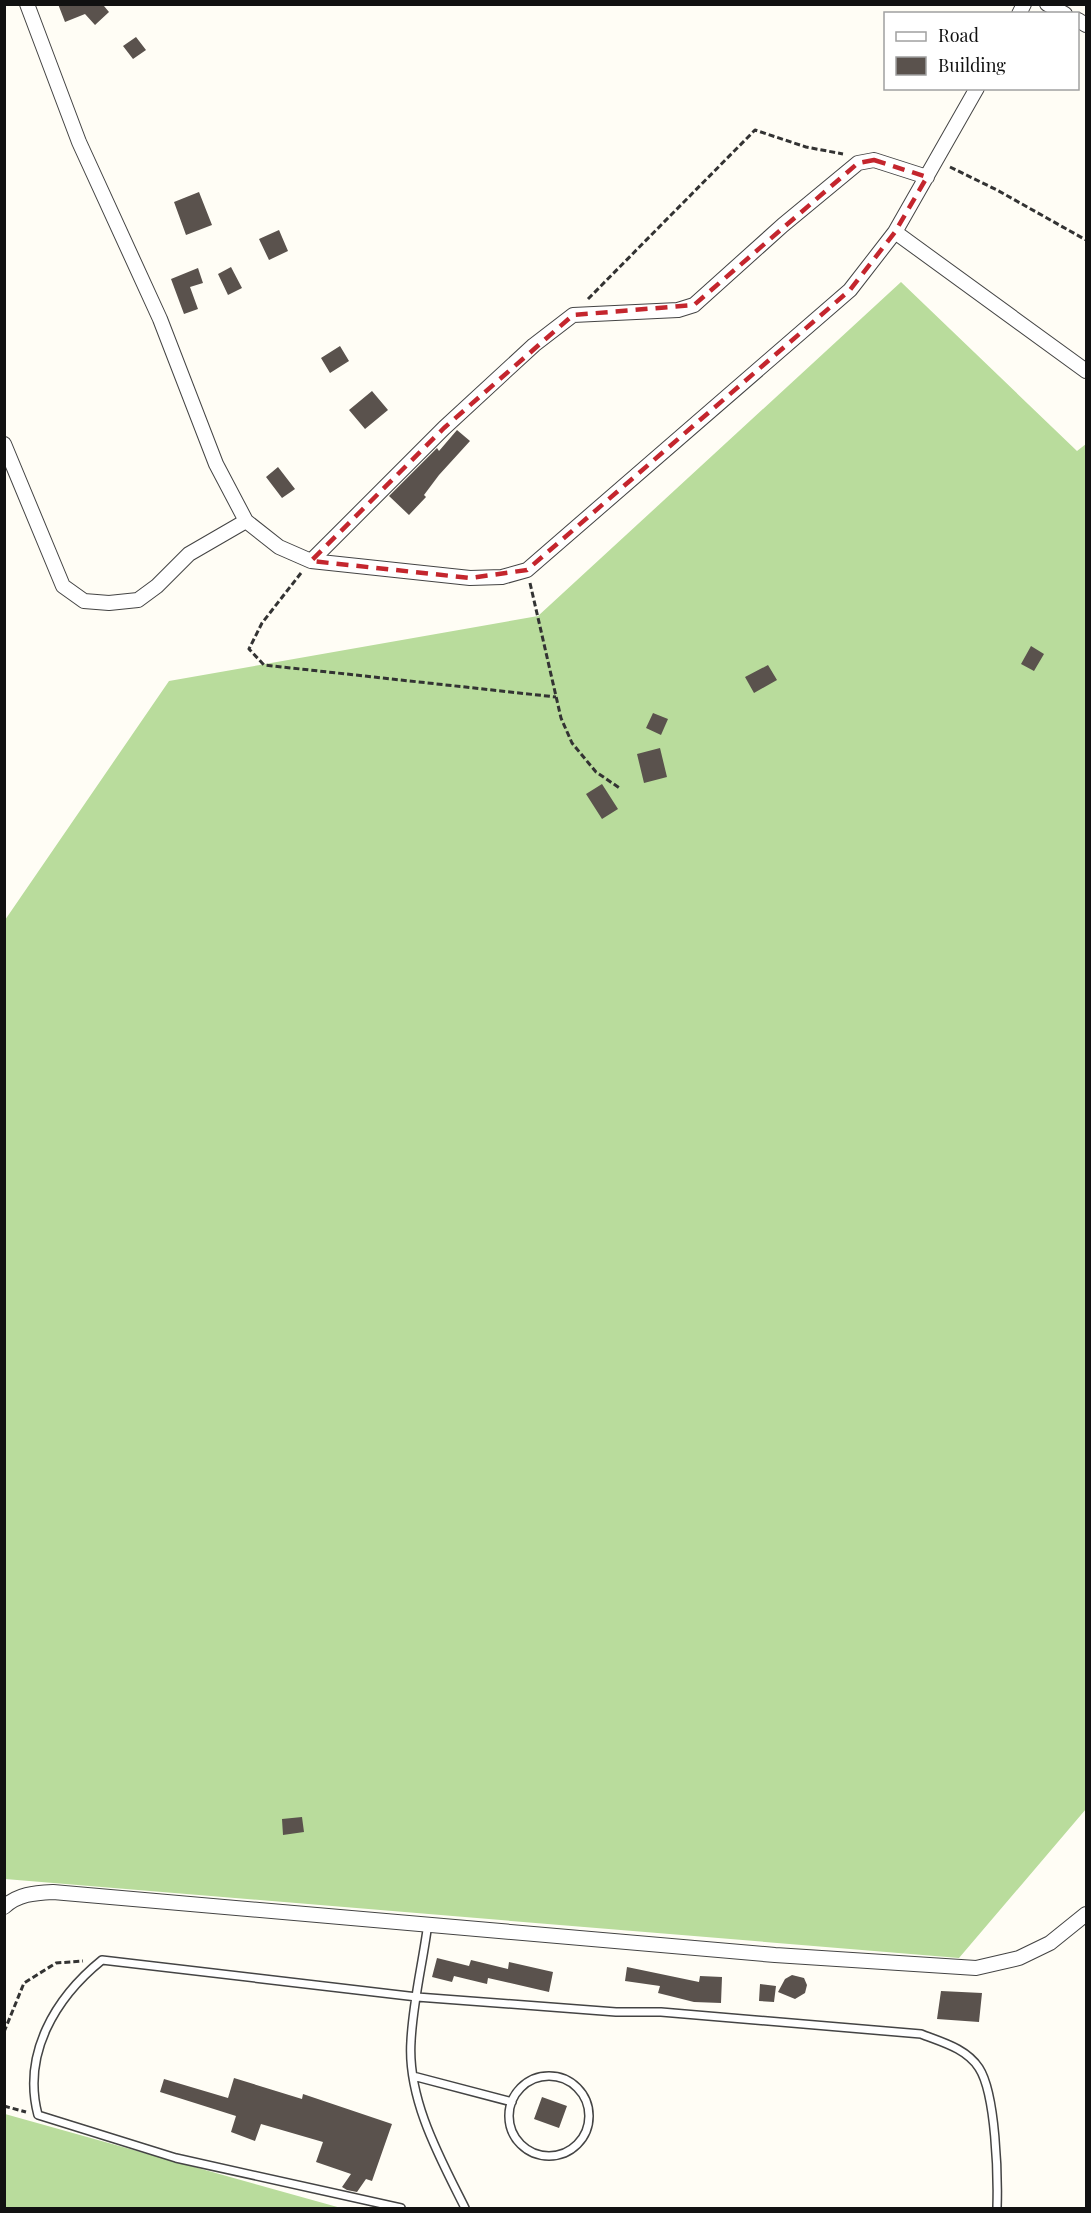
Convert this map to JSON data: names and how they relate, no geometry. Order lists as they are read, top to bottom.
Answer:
{
  "legend": ["Road", "Building"]
}
